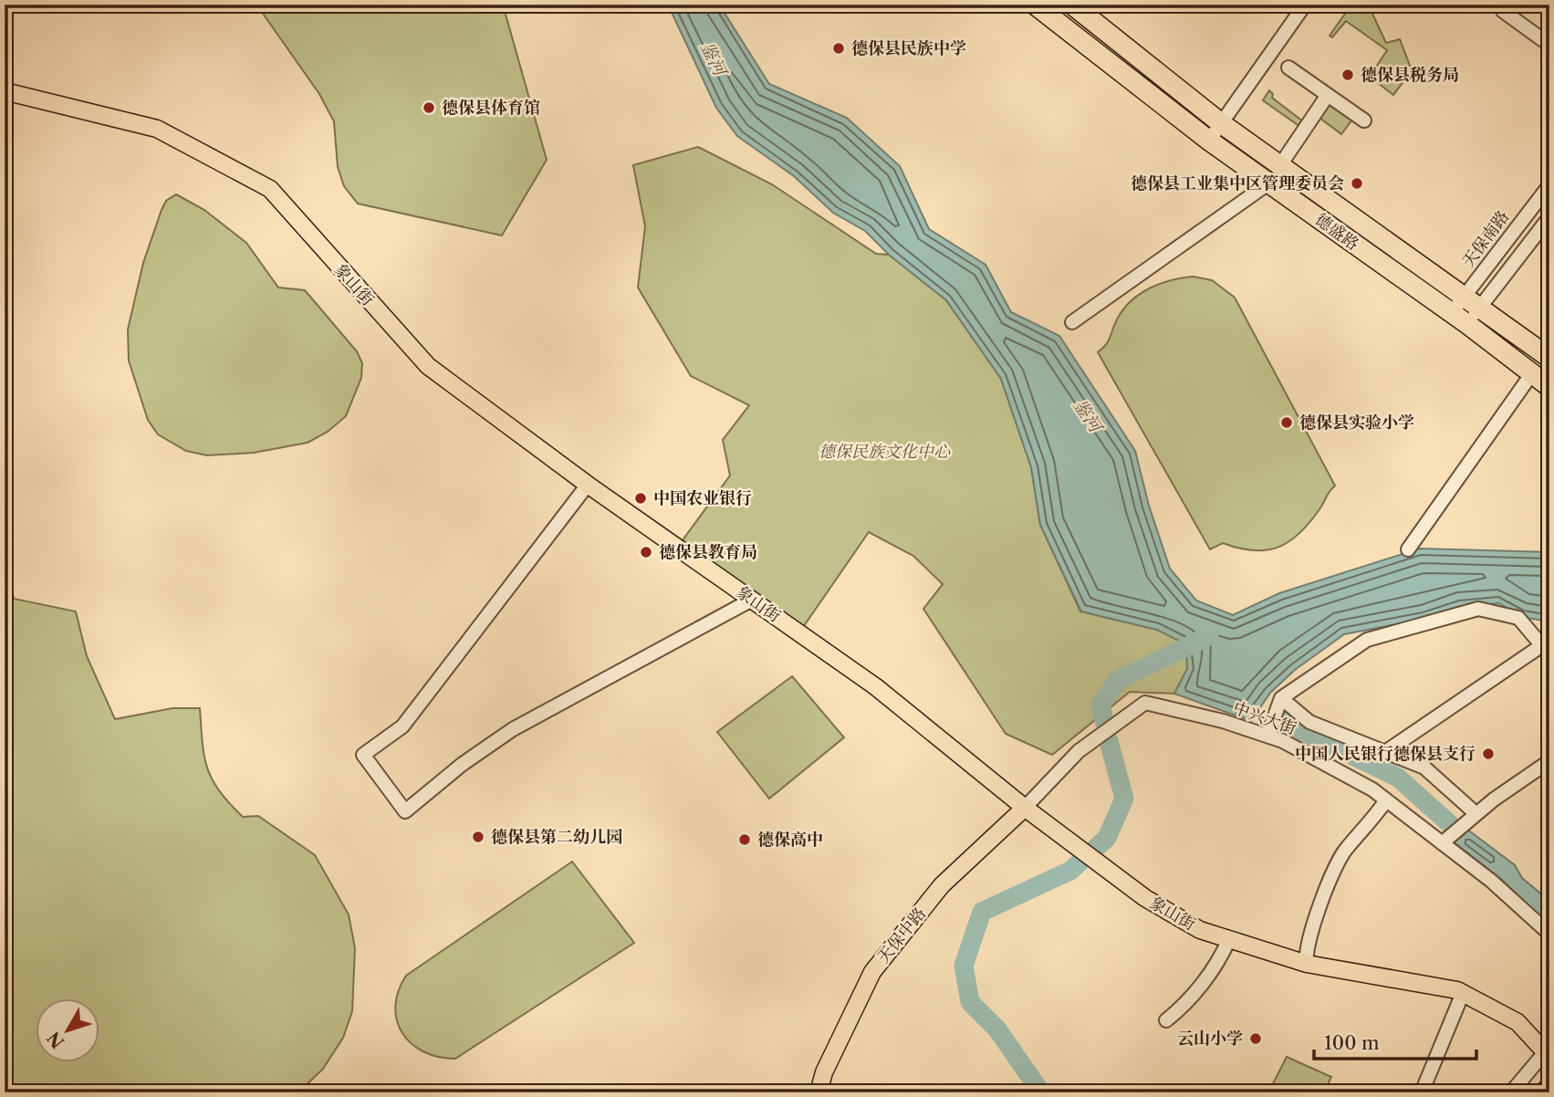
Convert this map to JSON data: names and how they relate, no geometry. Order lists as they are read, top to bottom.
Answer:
{
  "streets": {
    "highway": ["德盛路"],
    "main road": ["象山街", "天保中路"],
    "street": ["天保南路", "中兴大街"]
  },
  "crossings": [
    ["德盛路", "天保南路"],
    ["象山街", "中兴大街"],
    ["象山街", "天保中路"],
    ["中兴大街", "天保中路"]
  ],
  "water": ["鉴河"],
  "parks": ["德保民族文化中心"],
  "places": [
    "德保县民族中学",
    "德保县税务局",
    "德保县体育馆",
    "德保县工业集中区管理委员会",
    "德保县实验小学",
    "中国农业银行",
    "德保县教育局",
    "中国人民银行德保县支行",
    "德保县第二幼儿园",
    "德保高中",
    "云山小学"
  ],
  "scale_bar": "100 m",
  "north": "bottom left"
}
